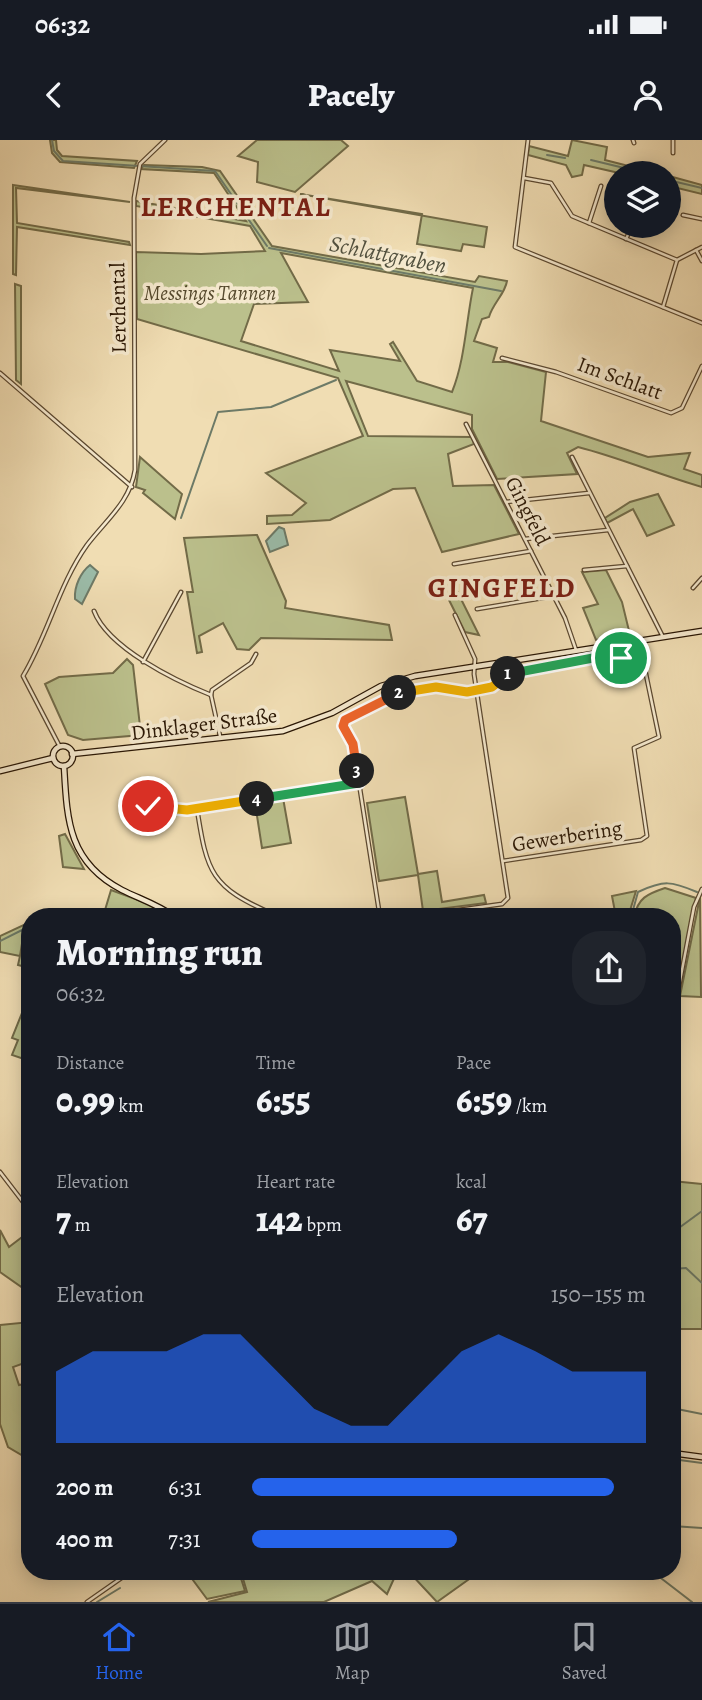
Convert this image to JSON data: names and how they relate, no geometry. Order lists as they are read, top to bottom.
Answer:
{
  "streets": {
    "main road": ["Dinklager Straße"],
    "street": [
      "Lerchental",
      "Im Schlatt",
      "Gingfeld",
      "Gewerbering"
    ]
  },
  "crossings": [
    ["Gingfeld", "Dinklager Straße"],
    ["Dinklager Straße", "Gewerbering"]
  ],
  "districts": ["LERCHENTAL", "GINGFELD"],
  "water": ["Schlattgraben"],
  "parks": ["Messings Tannen"],
  "page": {
    "status": "06:32",
    "header": "Pacely",
    "pins": [
      "1",
      "2",
      "3",
      "4"
    ],
    "heading": ["Morning run", "06:32"],
    "stats": [
      ["Distance", "0.99 km"],
      ["Time", "6:55"],
      ["Pace", "6:59 /km"],
      ["Elevation", "7 m"],
      ["Heart rate", "142 bpm"],
      ["kcal", "67"]
    ],
    "chart": ["Elevation", "150–155 m"],
    "list": [
      {
        "name": "200 m",
        "note": "6:31"
      },
      {
        "name": "400 m",
        "note": "7:31"
      }
    ],
    "tabs": ["Home", "Map", "Saved"]
  }
}
